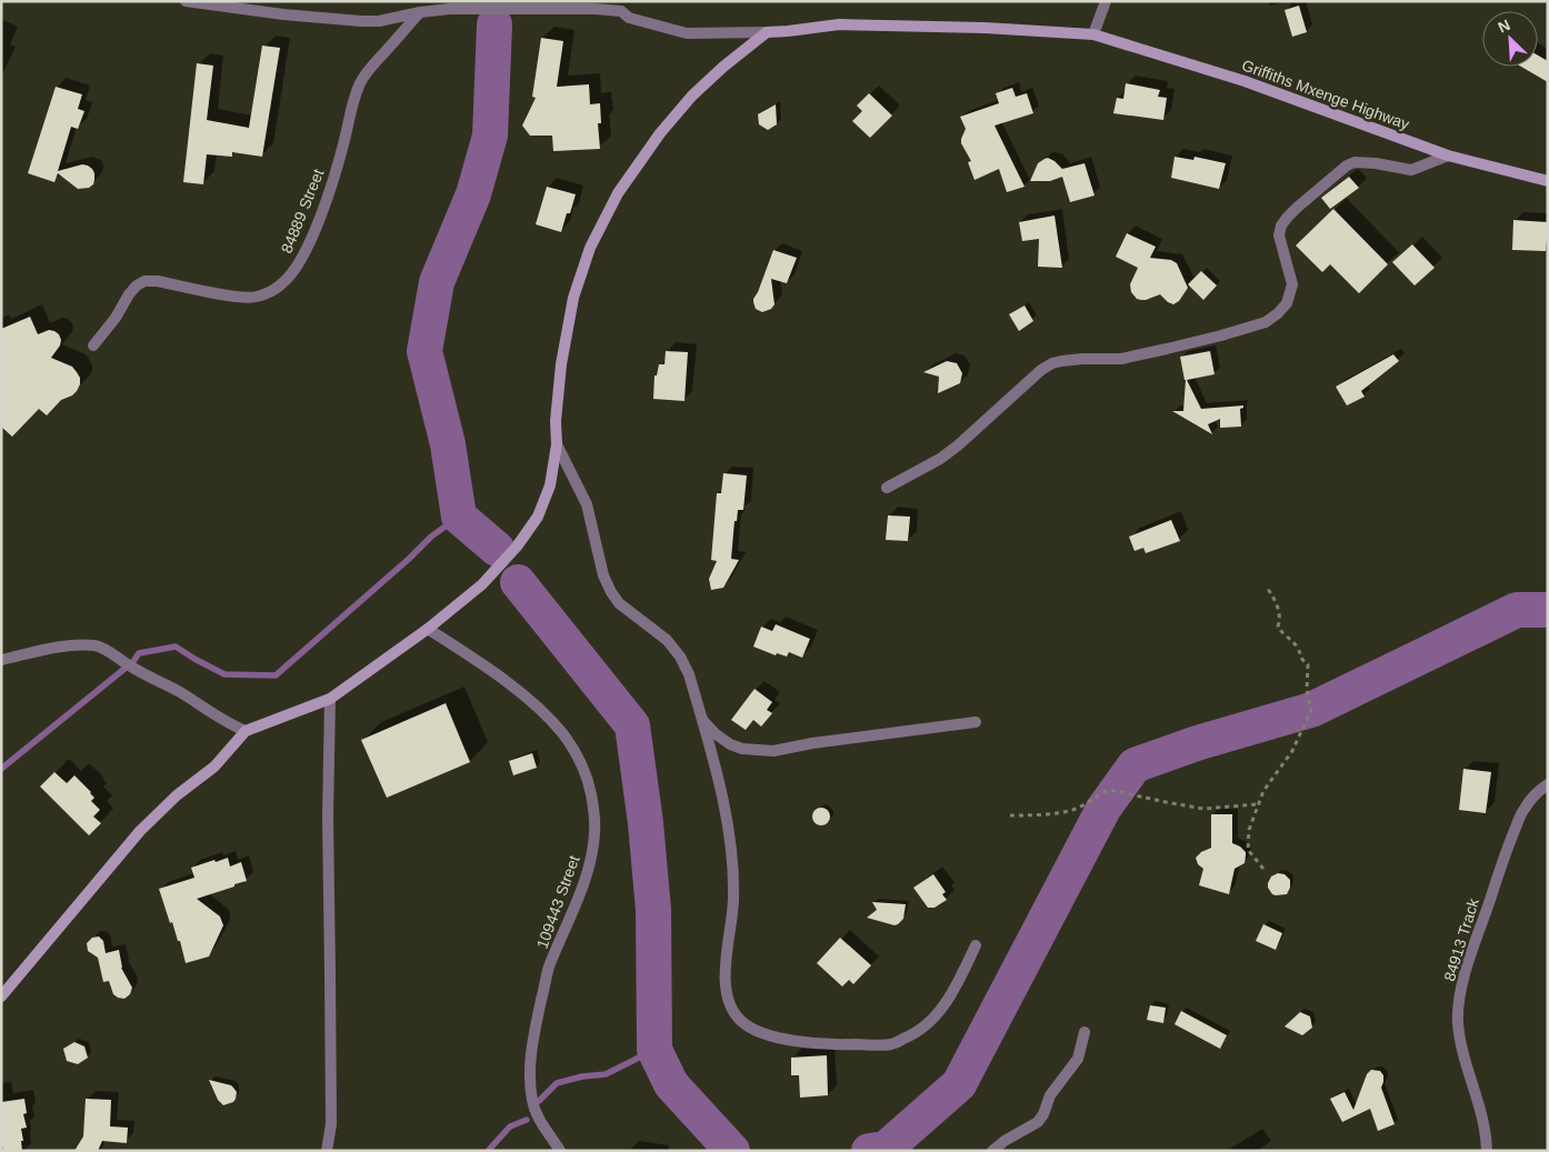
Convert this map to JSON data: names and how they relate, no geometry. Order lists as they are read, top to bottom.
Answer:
{
  "streets": {
    "street": [
      "Griffiths Mxenge Highway",
      "84889 Street",
      "109443 Street",
      "84913 Track"
    ]
  },
  "north": "top left"
}
